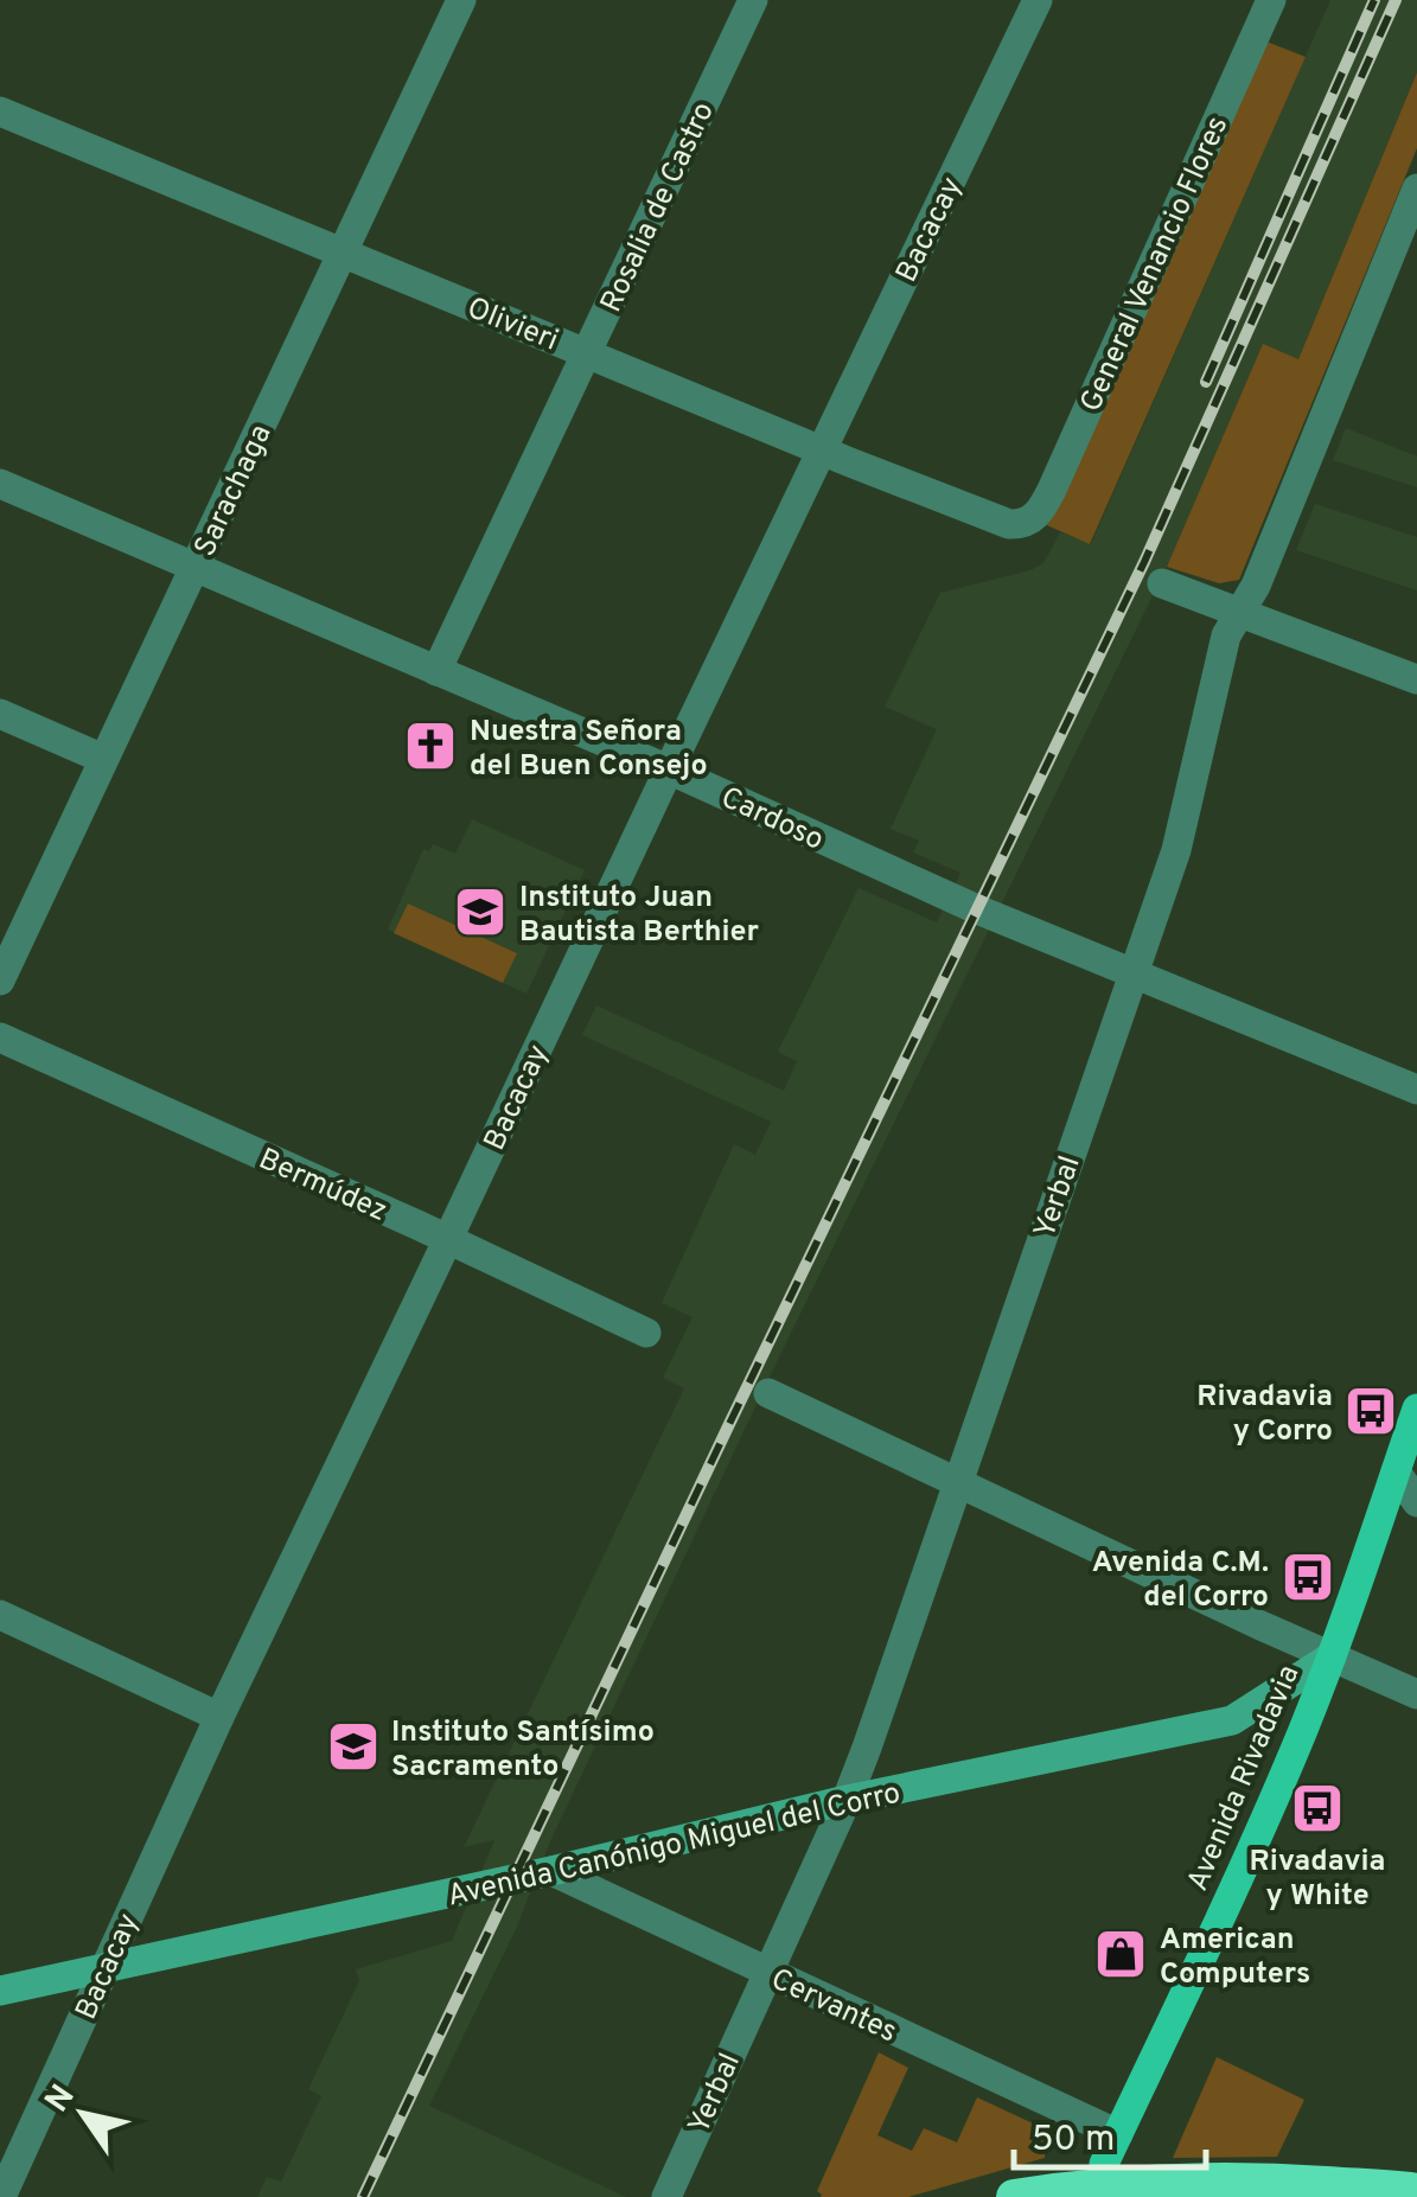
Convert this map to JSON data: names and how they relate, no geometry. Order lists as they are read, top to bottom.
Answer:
{
  "streets": {
    "main road": ["Avenida Rivadavia"],
    "street": [
      "Rosalia de Castro",
      "Bacacay",
      "General Venancio Flores",
      "Olivieri",
      "Sarachaga",
      "Cardoso",
      "Bermúdez",
      "Yerbal",
      "Avenida Canónigo Miguel del Corro",
      "Cervantes"
    ]
  },
  "crossings": [
    ["Rosalia de Castro", "Olivieri"],
    ["Rosalia de Castro", "Cardoso"],
    ["Bacacay", "Olivieri"],
    ["Bacacay", "Cardoso"],
    ["Bacacay", "Bermúdez"],
    ["Bacacay", "Avenida Canónigo Miguel del Corro"],
    ["General Venancio Flores", "Olivieri"],
    ["Olivieri", "Sarachaga"],
    ["Sarachaga", "Cardoso"],
    ["Cardoso", "Yerbal"],
    ["Yerbal", "Avenida Canónigo Miguel del Corro"],
    ["Yerbal", "Cervantes"],
    ["Avenida Rivadavia", "Avenida Canónigo Miguel del Corro"],
    ["Avenida Rivadavia", "Cervantes"],
    ["Avenida Canónigo Miguel del Corro", "Cervantes"]
  ],
  "places": {
    "church": ["Nuestra Señora del Buen Consejo"],
    "school or university": ["Instituto Juan Bautista Berthier", "Instituto Santísimo Sacramento"],
    "bus stop": ["Rivadavia y Corro", "Avenida C.M. del Corro", "Rivadavia y White"],
    "shop": ["American Computers"]
  },
  "scale_bar": "50 m",
  "north": "top left"
}
